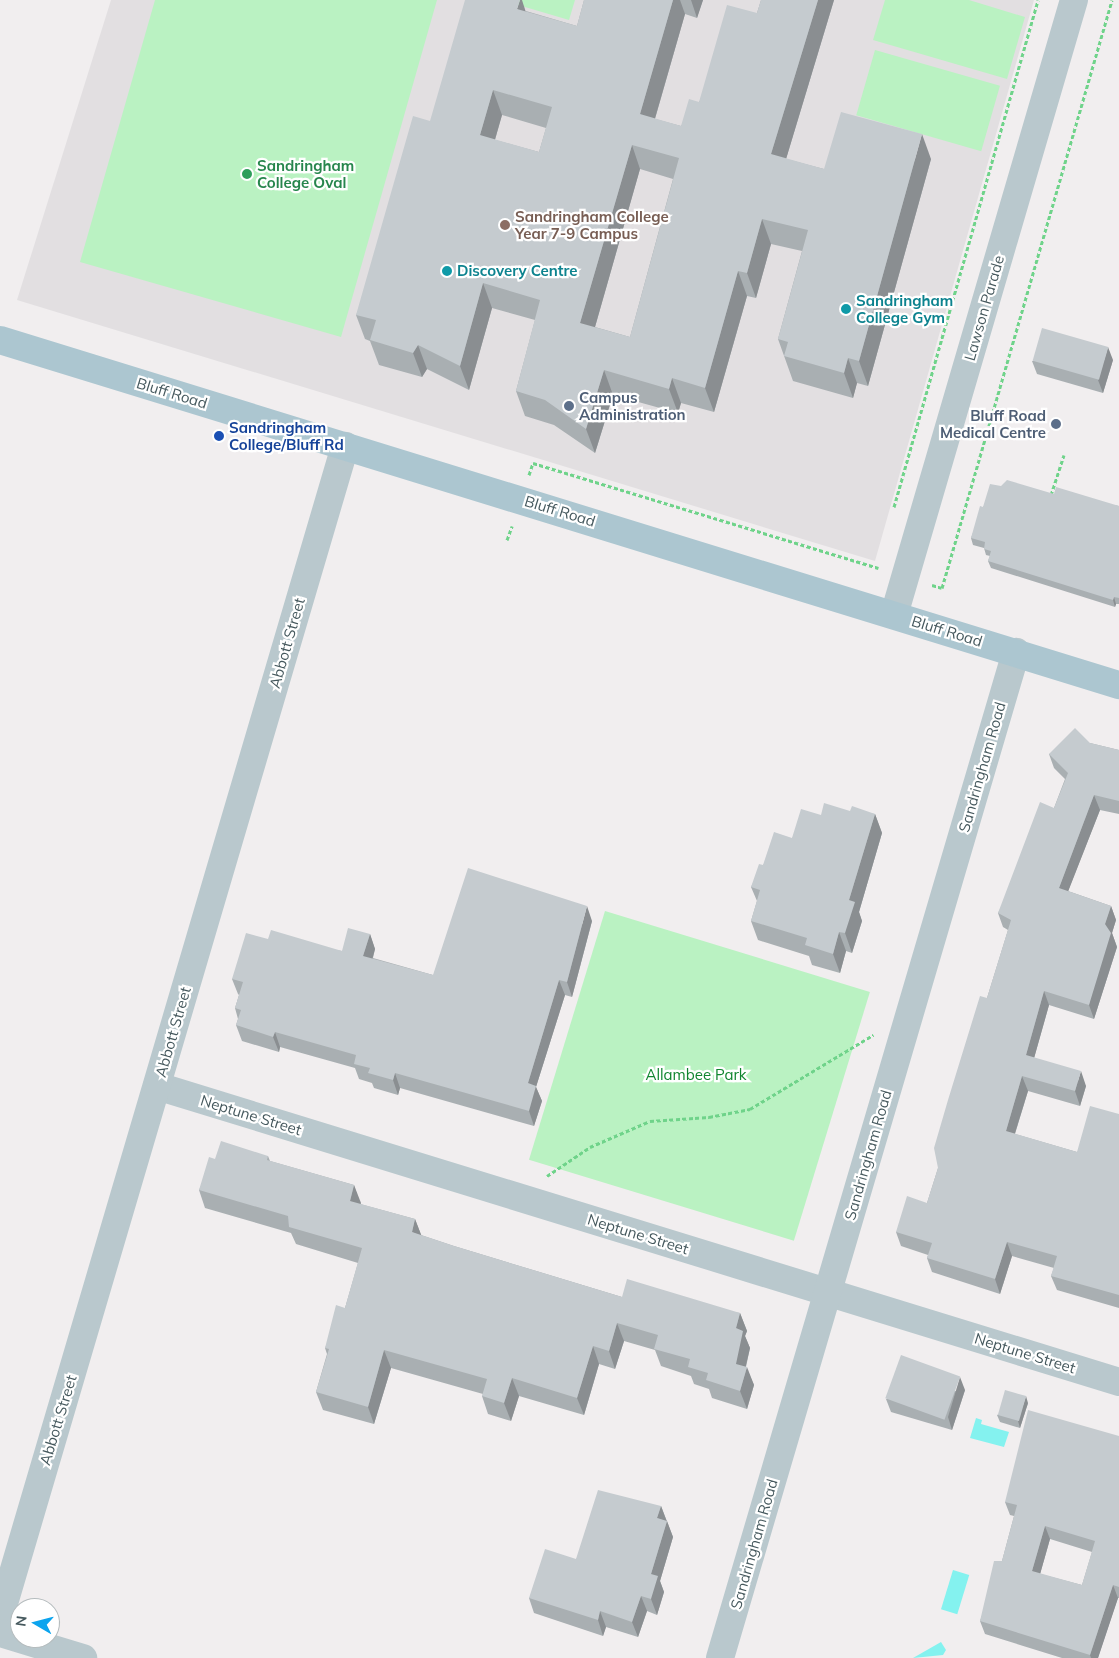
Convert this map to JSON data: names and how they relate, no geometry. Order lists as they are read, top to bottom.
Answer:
{
  "streets": {
    "main road": ["Bluff Road"],
    "street": [
      "Lawson Parade",
      "Abbott Street",
      "Sandringham Road",
      "Neptune Street"
    ]
  },
  "crossings": [
    ["Lawson Parade", "Bluff Road"],
    ["Bluff Road", "Abbott Street"],
    ["Bluff Road", "Sandringham Road"],
    ["Abbott Street", "Neptune Street"],
    ["Sandringham Road", "Neptune Street"]
  ],
  "parks": ["Allambee Park"],
  "places": [
    "Sandringham College Oval",
    "Sandringham College Year 7-9 Campus",
    "Discovery Centre",
    "Sandringham College Gym",
    "Campus Administration",
    "Bluff Road Medical Centre",
    "Sandringham College/Bluff Rd"
  ],
  "north": "left"
}
